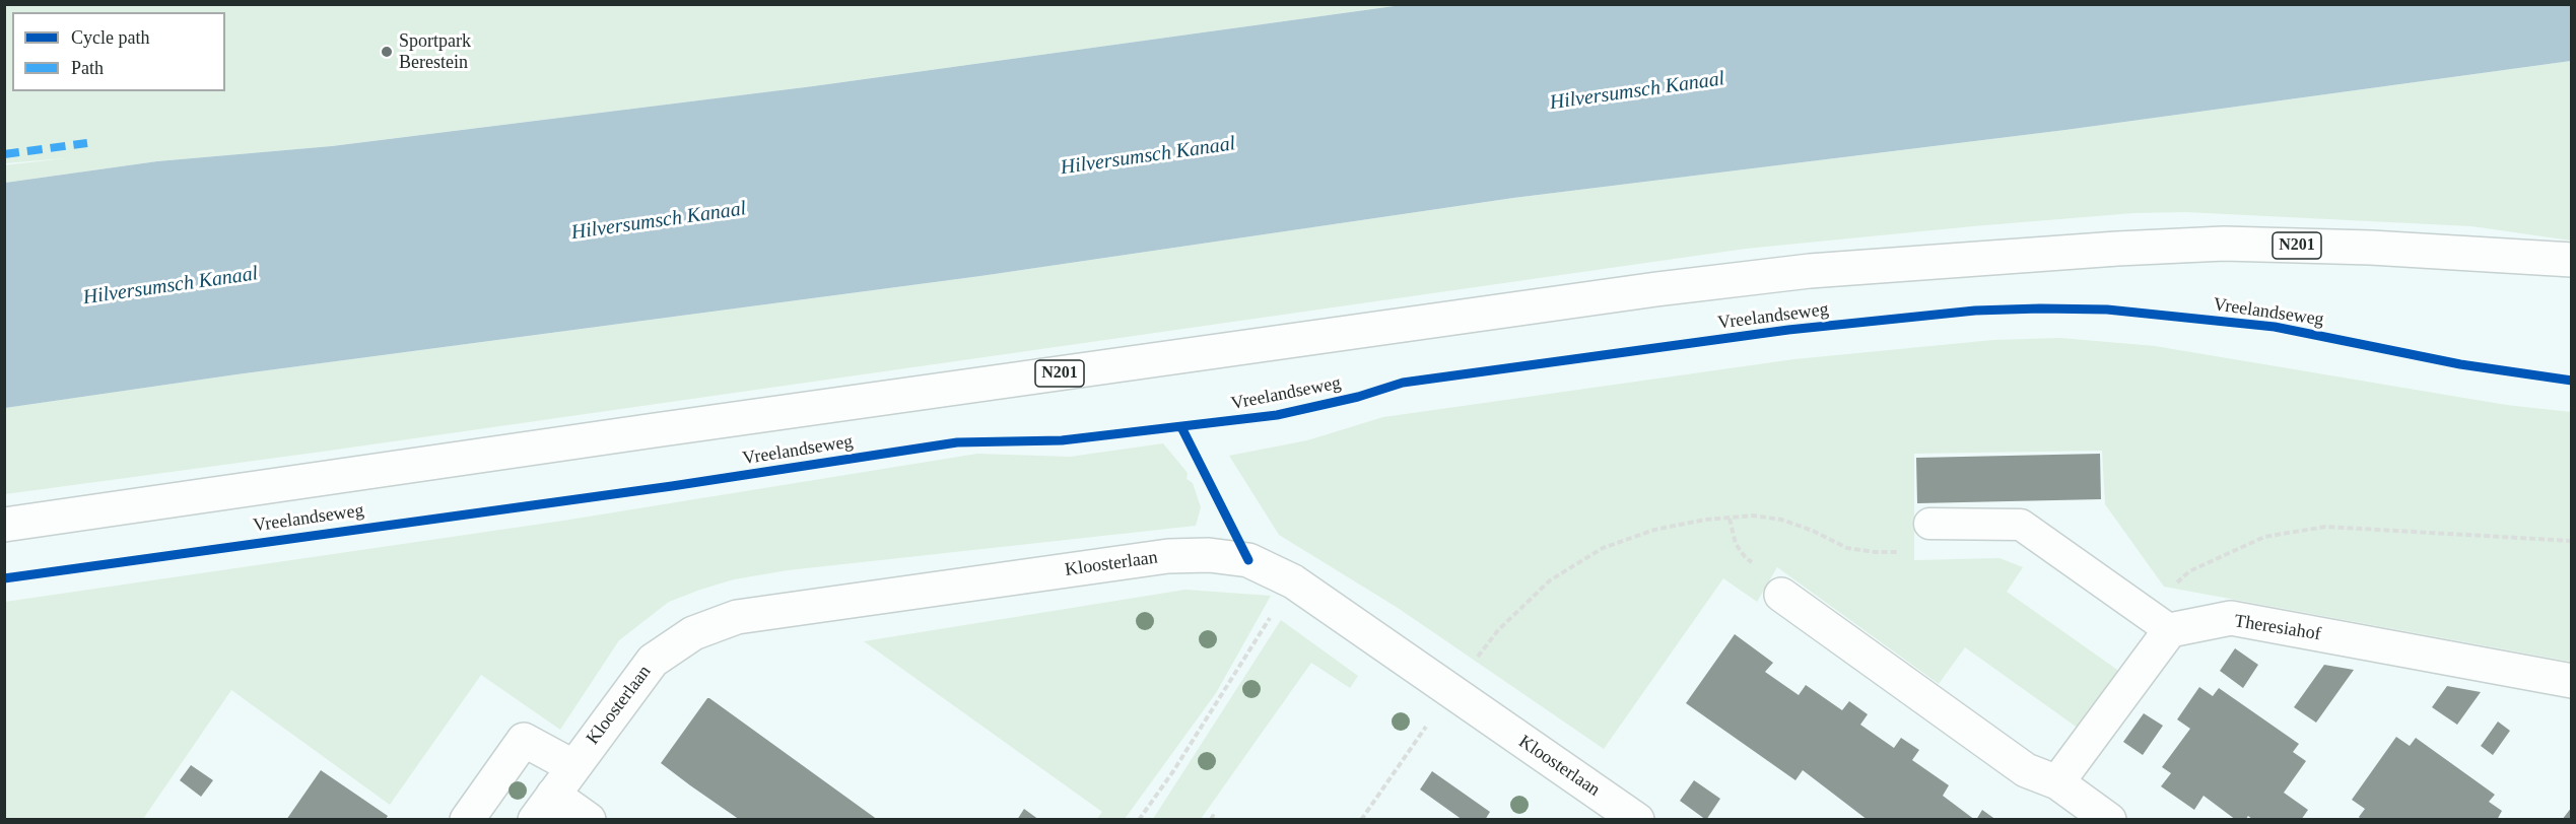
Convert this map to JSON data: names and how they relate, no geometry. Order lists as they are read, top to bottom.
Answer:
{
  "streets": {
    "main road": [
      "N201",
      "Vreelandseweg",
      "Kloosterlaan",
      "Theresiahof"
    ]
  },
  "water": ["Hilversumsch Kanaal"],
  "places": ["Sportpark Berestein"],
  "legend": ["Cycle path", "Path"]
}
